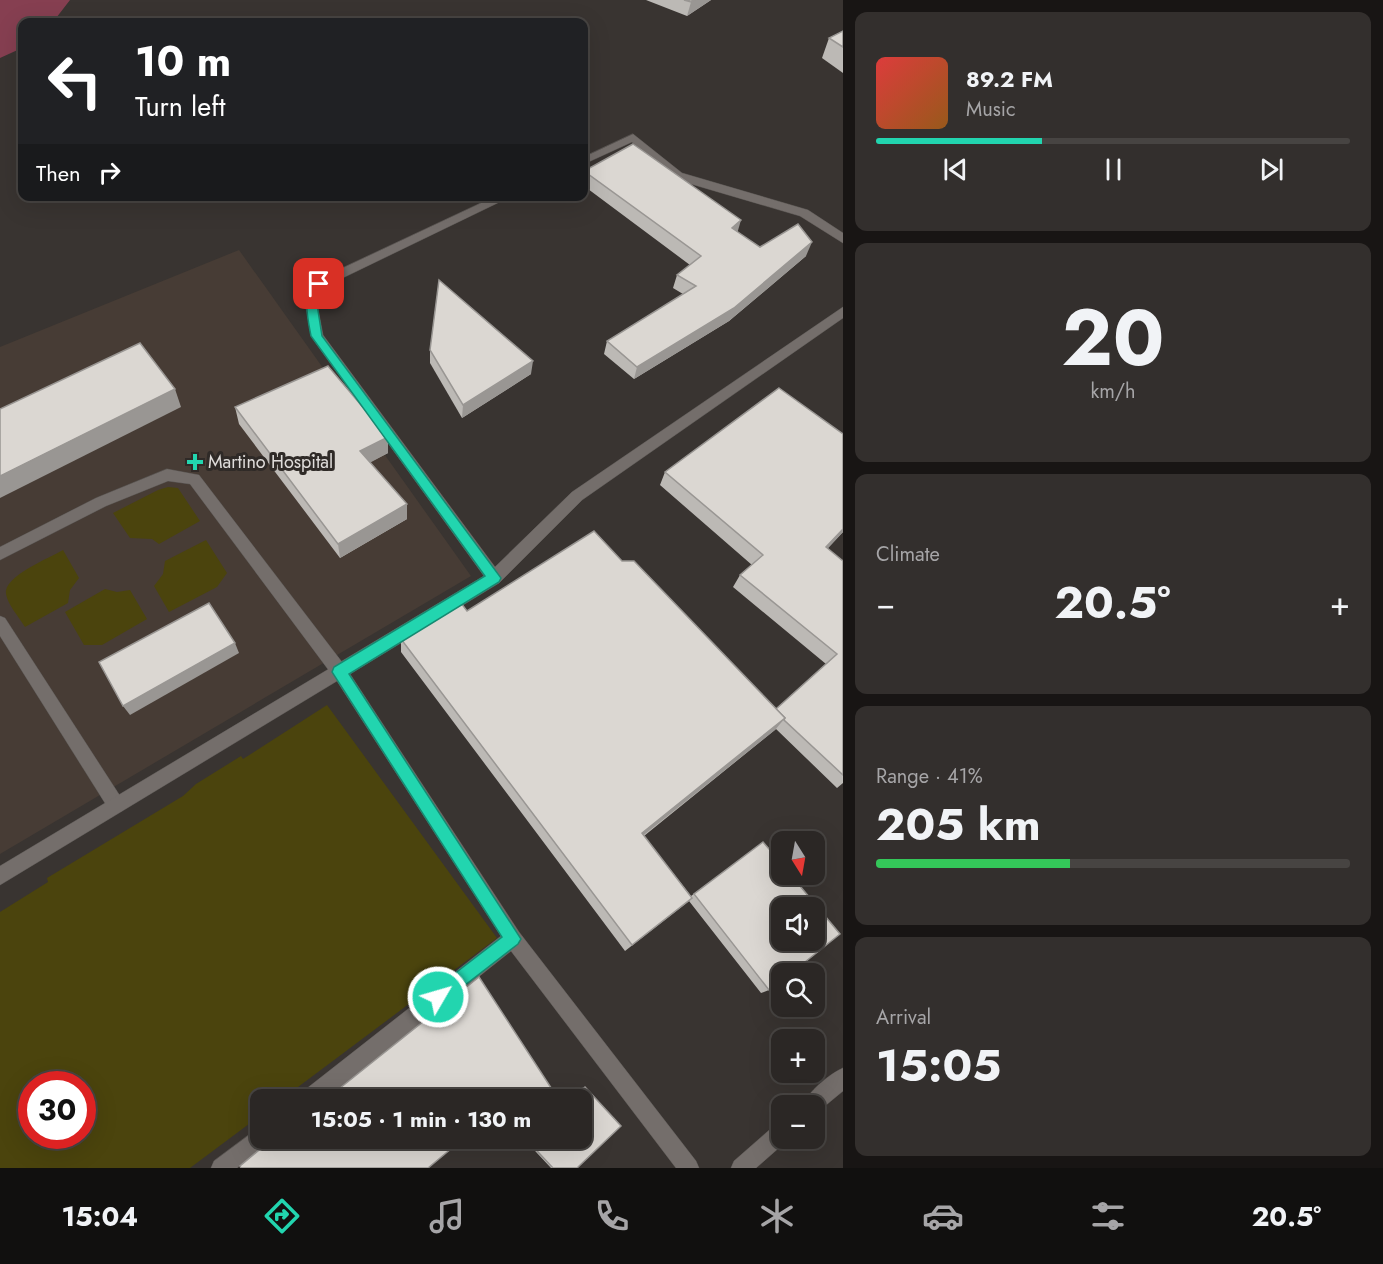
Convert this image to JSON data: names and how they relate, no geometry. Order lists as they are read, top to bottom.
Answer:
{
  "places": {
    "health": ["Martino Hospital"]
  },
  "north": "bottom",
  "page": {
    "turn": ["10 m", "Turn left"],
    "song": ["89.2 FM", "Music"],
    "then": "Then",
    "tile": [
      ["20", "km/h"],
      "Climate",
      ["Range · 41%", "205 km"],
      ["Arrival", "15:05"]
    ],
    "heat": ["−", "20.5°", "+"],
    "map_buttons": ["+", "−"],
    "limit": "30",
    "trip": "15:05 · 1 min · 130 m",
    "tabs": ["15:04", "20.5°"]
  }
}
